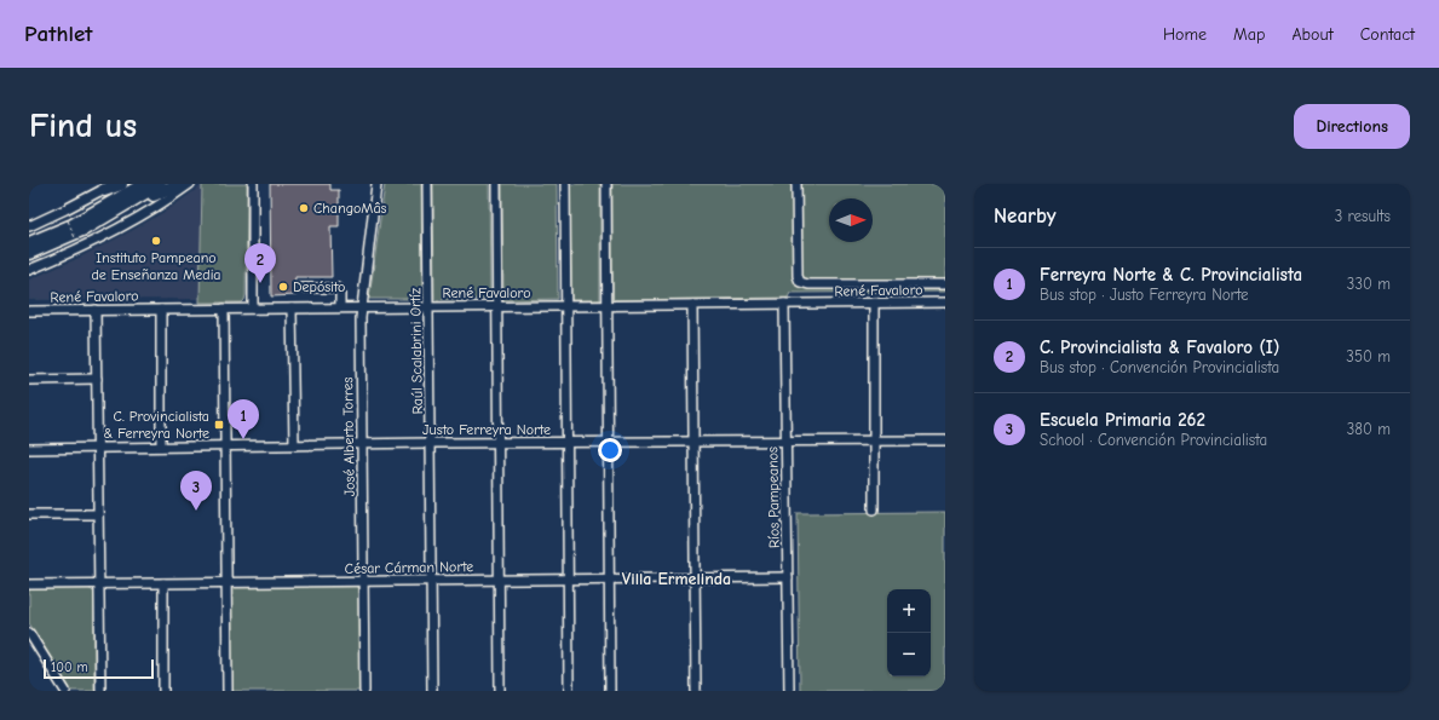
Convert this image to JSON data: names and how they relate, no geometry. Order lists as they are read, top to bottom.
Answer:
{
  "streets": {
    "street": [
      "René Favaloro",
      "Raúl Scalabrini Ortíz",
      "Justo Ferreyra Norte",
      "José Alberto Torres",
      "Ríos Pampeanos",
      "César Cárman Norte"
    ]
  },
  "crossings": [
    ["René Favaloro", "Raúl Scalabrini Ortíz"],
    ["René Favaloro", "José Alberto Torres"],
    ["René Favaloro", "Ríos Pampeanos"],
    ["Raúl Scalabrini Ortíz", "Justo Ferreyra Norte"],
    ["Raúl Scalabrini Ortíz", "César Cárman Norte"],
    ["Justo Ferreyra Norte", "José Alberto Torres"],
    ["Justo Ferreyra Norte", "Ríos Pampeanos"],
    ["José Alberto Torres", "César Cárman Norte"],
    ["Ríos Pampeanos", "César Cárman Norte"]
  ],
  "districts": ["Villa Ermelinda"],
  "places": {
    "other": ["ChangoMâs", "Instituto Pampeano de Enseñanza Media", "Depósito"],
    "transit": ["C. Provincialista & Ferreyra Norte"]
  },
  "scale_bar": "100 m",
  "north": "right",
  "page": {
    "header": "Pathlet",
    "nav": [
      "Home",
      "Map",
      "About",
      "Contact"
    ],
    "buttons": "Directions",
    "title": "Find us",
    "heading": ["Nearby", "3 results"],
    "pins": ["2", "1", "3"],
    "list": [
      {
        "mark": "1",
        "name": "Ferreyra Norte & C. Provincialista",
        "note": "Bus stop · Justo Ferreyra Norte",
        "value": "330 m"
      },
      {
        "mark": "2",
        "name": "C. Provincialista & Favaloro (I)",
        "note": "Bus stop · Convención Provincialista",
        "value": "350 m"
      },
      {
        "mark": "3",
        "name": "Escuela Primaria 262",
        "note": "School · Convención Provincialista",
        "value": "380 m"
      }
    ],
    "map_buttons": ["+", "−"],
    "scale": "100 m"
  }
}
